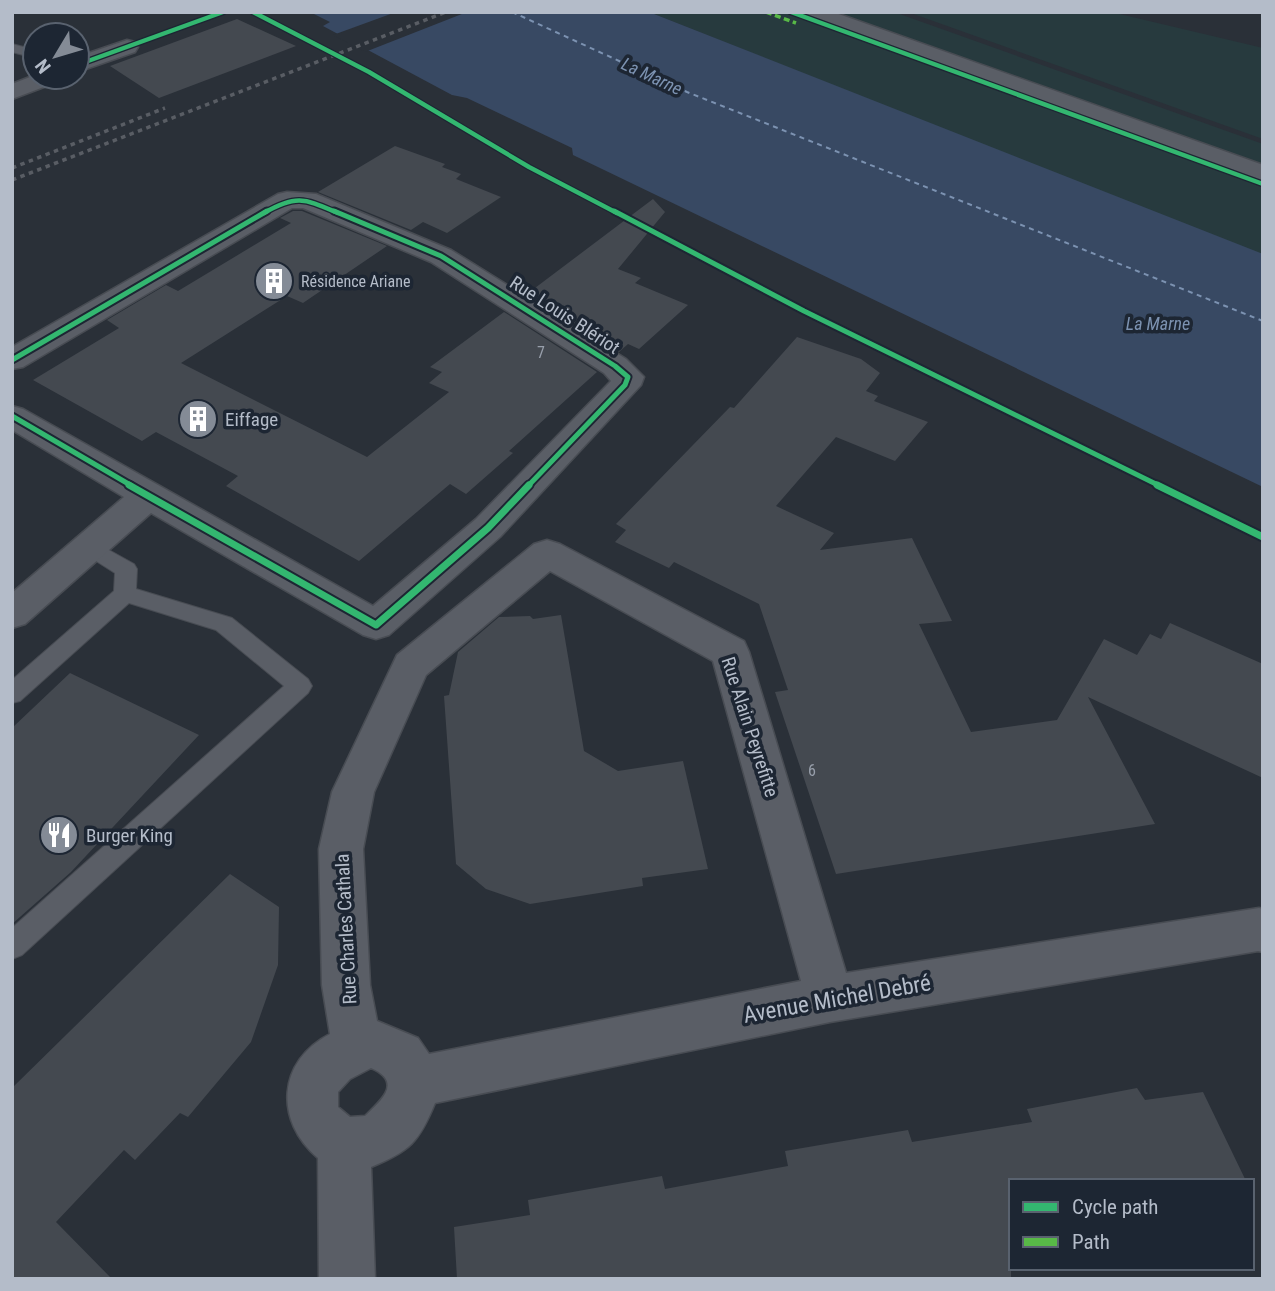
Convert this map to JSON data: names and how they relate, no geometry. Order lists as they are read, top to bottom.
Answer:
{
  "streets": {
    "street": [
      "Rue Louis Blériot",
      "Rue Alain Peyrefitte",
      "Rue Charles Cathala",
      "Avenue Michel Debré"
    ]
  },
  "crossings": [
    ["Rue Alain Peyrefitte", "Rue Charles Cathala"],
    ["Rue Alain Peyrefitte", "Avenue Michel Debré"],
    ["Rue Charles Cathala", "Avenue Michel Debré"]
  ],
  "water": ["La Marne"],
  "places": {
    "building": ["Résidence Ariane", "Eiffage"],
    "restaurant": ["Burger King"]
  },
  "house_numbers": ["7", "6"],
  "legend": ["Cycle path", "Path"],
  "north": "bottom left"
}
